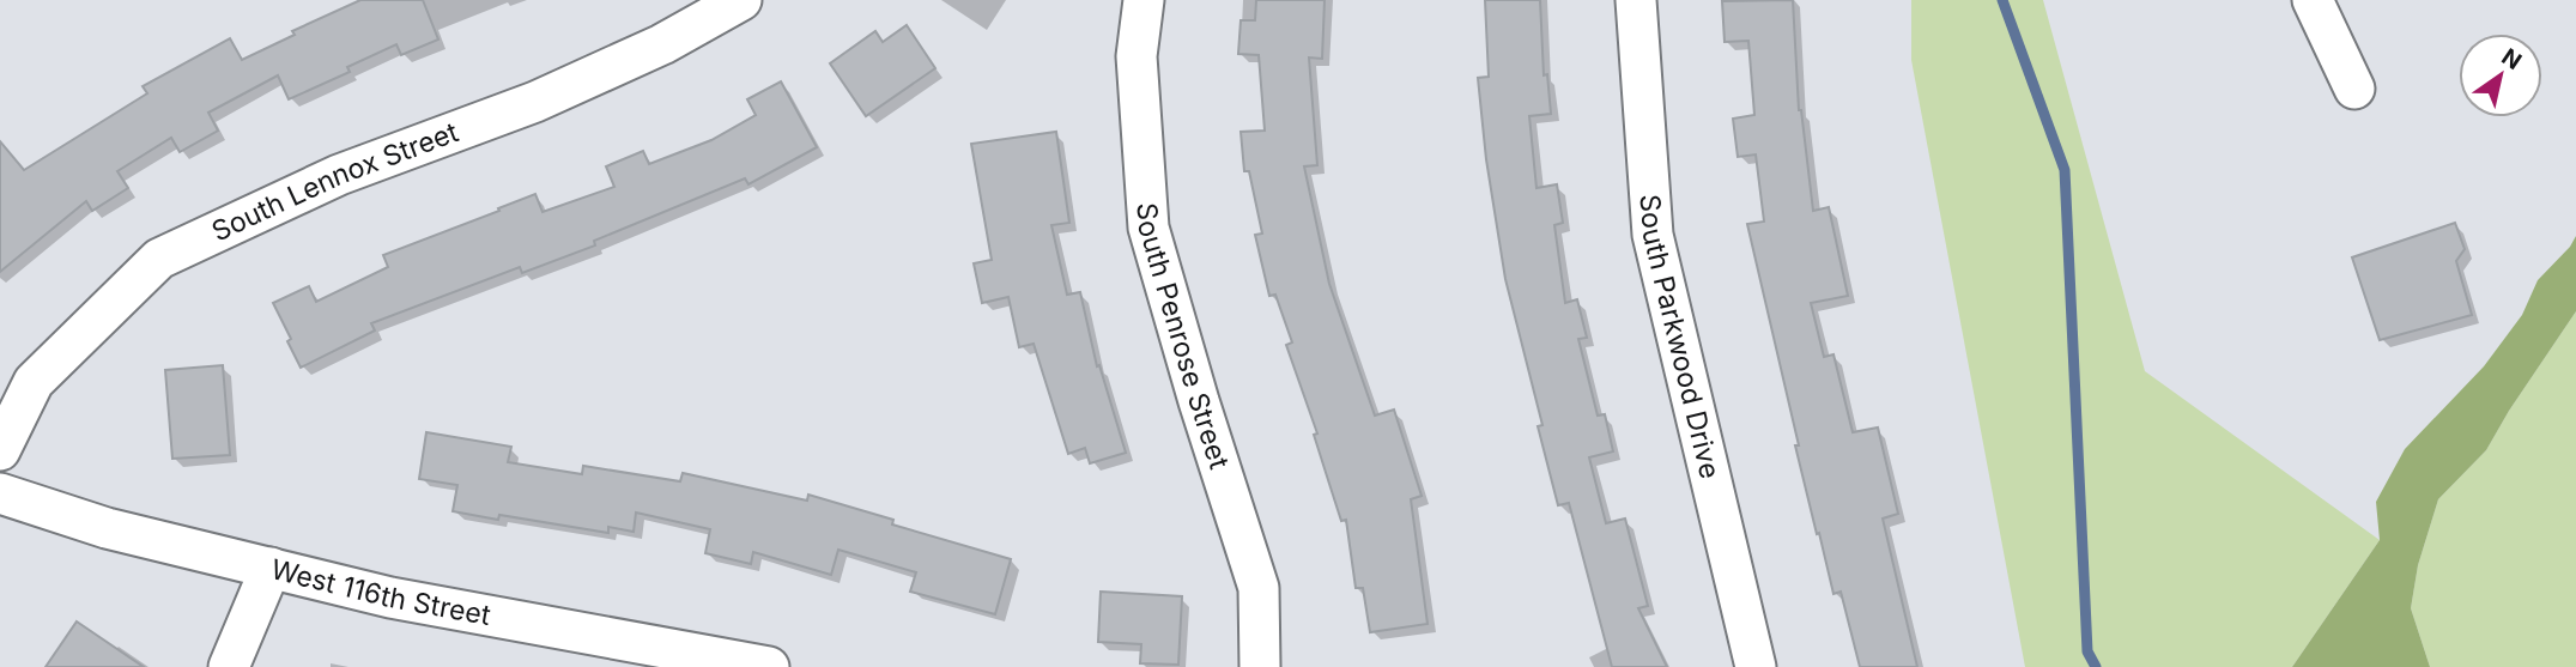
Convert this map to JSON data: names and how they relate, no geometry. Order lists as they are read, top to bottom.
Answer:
{
  "streets": {
    "street": [
      "South Lennox Street",
      "South Penrose Street",
      "South Parkwood Drive",
      "West 116th Street"
    ]
  },
  "north": "top right"
}
